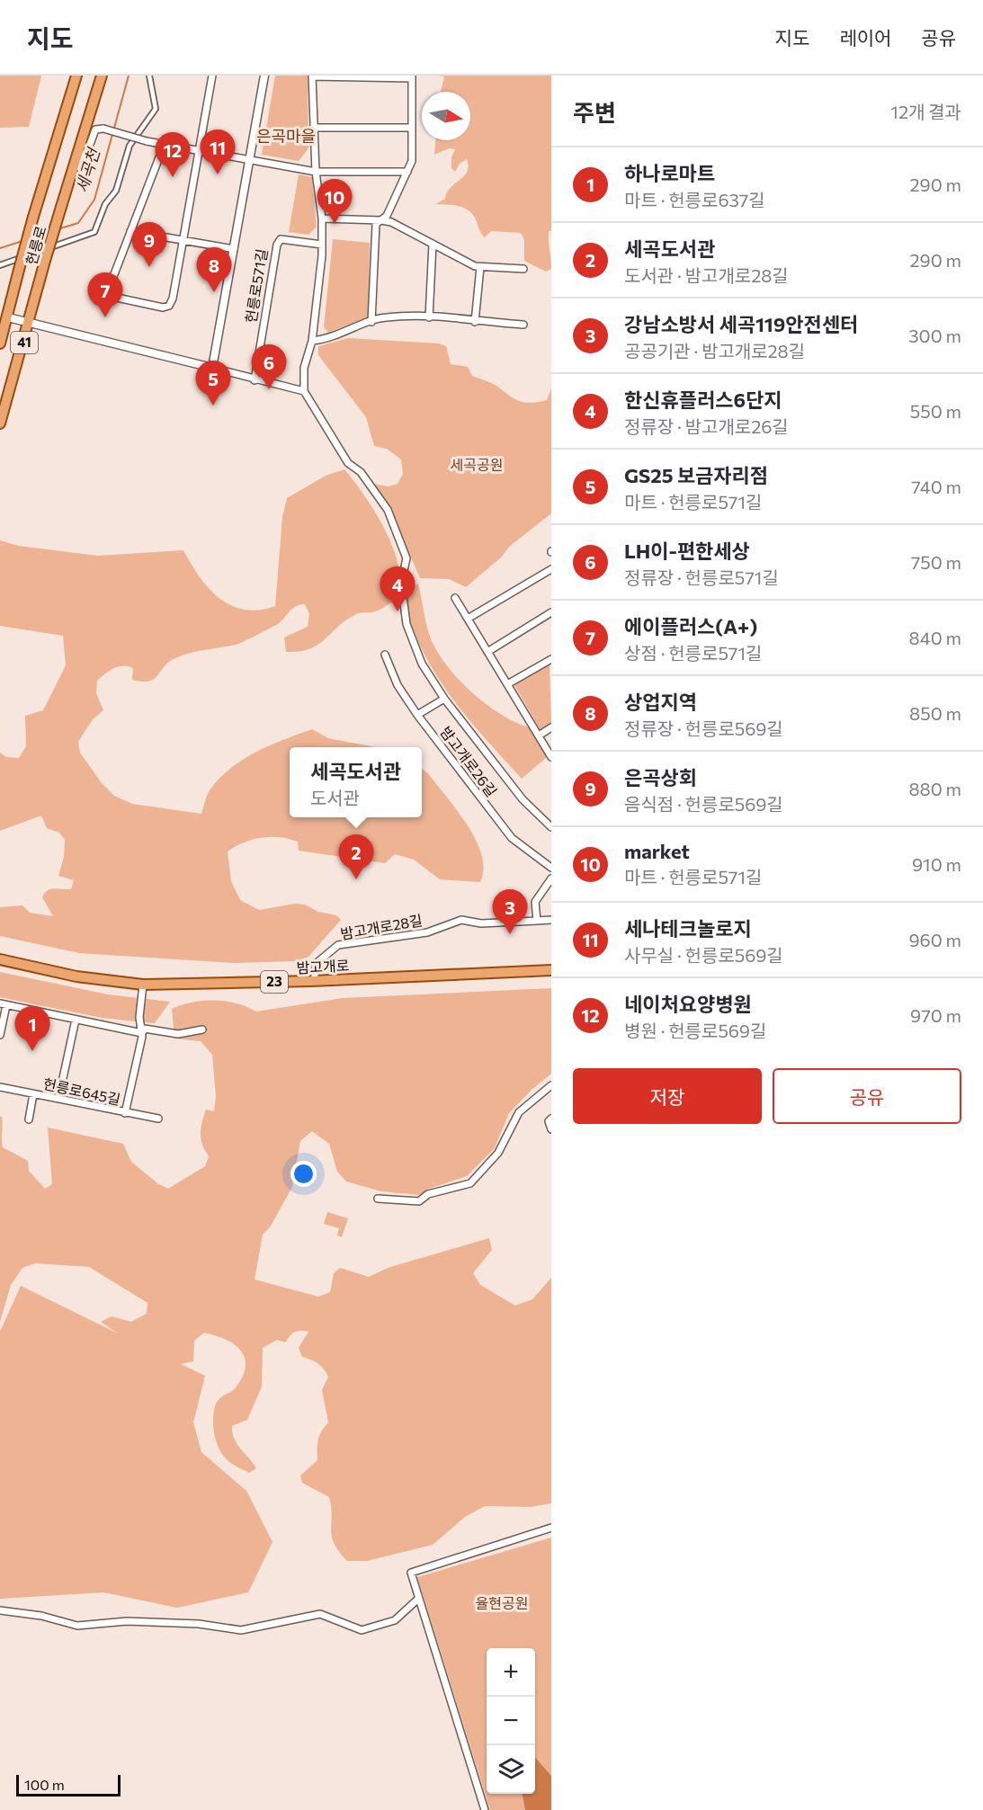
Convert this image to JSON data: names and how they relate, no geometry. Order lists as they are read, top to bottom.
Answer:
{
  "streets": {
    "main road": [
      "헌릉로",
      "41",
      "밤고개로",
      "23"
    ],
    "street": [
      "헌릉로571길",
      "밤고개로26길",
      "밤고개로28길",
      "헌릉로645길"
    ]
  },
  "crossings": [
    ["밤고개로28길", "밤고개로"]
  ],
  "districts": ["은곡마을"],
  "water": ["세곡천"],
  "parks": ["세곡공원", "율현공원"],
  "scale_bar": "100 m",
  "north": "right",
  "page": {
    "header": "지도",
    "nav": ["지도", "레이어", "공유"],
    "heading": ["주변", "12개 결과"],
    "pins": [
      "11",
      "12",
      "10",
      "9",
      "8",
      "7",
      "6",
      "5",
      "4",
      "2",
      "3",
      "1"
    ],
    "list": [
      {
        "mark": "1",
        "name": "하나로마트",
        "note": "마트 · 헌릉로637길",
        "value": "290 m"
      },
      {
        "mark": "2",
        "name": "세곡도서관",
        "note": "도서관 · 밤고개로28길",
        "value": "290 m"
      },
      {
        "mark": "3",
        "name": "강남소방서 세곡119안전센터",
        "note": "공공기관 · 밤고개로28길",
        "value": "300 m"
      },
      {
        "mark": "4",
        "name": "한신휴플러스6단지",
        "note": "정류장 · 밤고개로26길",
        "value": "550 m"
      },
      {
        "mark": "5",
        "name": "GS25 보금자리점",
        "note": "마트 · 헌릉로571길",
        "value": "740 m"
      },
      {
        "mark": "6",
        "name": "LH이-편한세상",
        "note": "정류장 · 헌릉로571길",
        "value": "750 m"
      },
      {
        "mark": "7",
        "name": "에이플러스(A+)",
        "note": "상점 · 헌릉로571길",
        "value": "840 m"
      },
      {
        "mark": "8",
        "name": "상업지역",
        "note": "정류장 · 헌릉로569길",
        "value": "850 m"
      },
      {
        "mark": "9",
        "name": "은곡상회",
        "note": "음식점 · 헌릉로569길",
        "value": "880 m"
      },
      {
        "mark": "10",
        "name": "market",
        "note": "마트 · 헌릉로571길",
        "value": "910 m"
      },
      {
        "mark": "11",
        "name": "세나테크놀로지",
        "note": "사무실 · 헌릉로569길",
        "value": "960 m"
      },
      {
        "mark": "12",
        "name": "네이처요양병원",
        "note": "병원 · 헌릉로569길",
        "value": "970 m"
      }
    ],
    "popup": ["세곡도서관", "도서관"],
    "buttons": ["저장", "공유"],
    "map_buttons": ["+", "−"],
    "scale": "100 m"
  }
}
